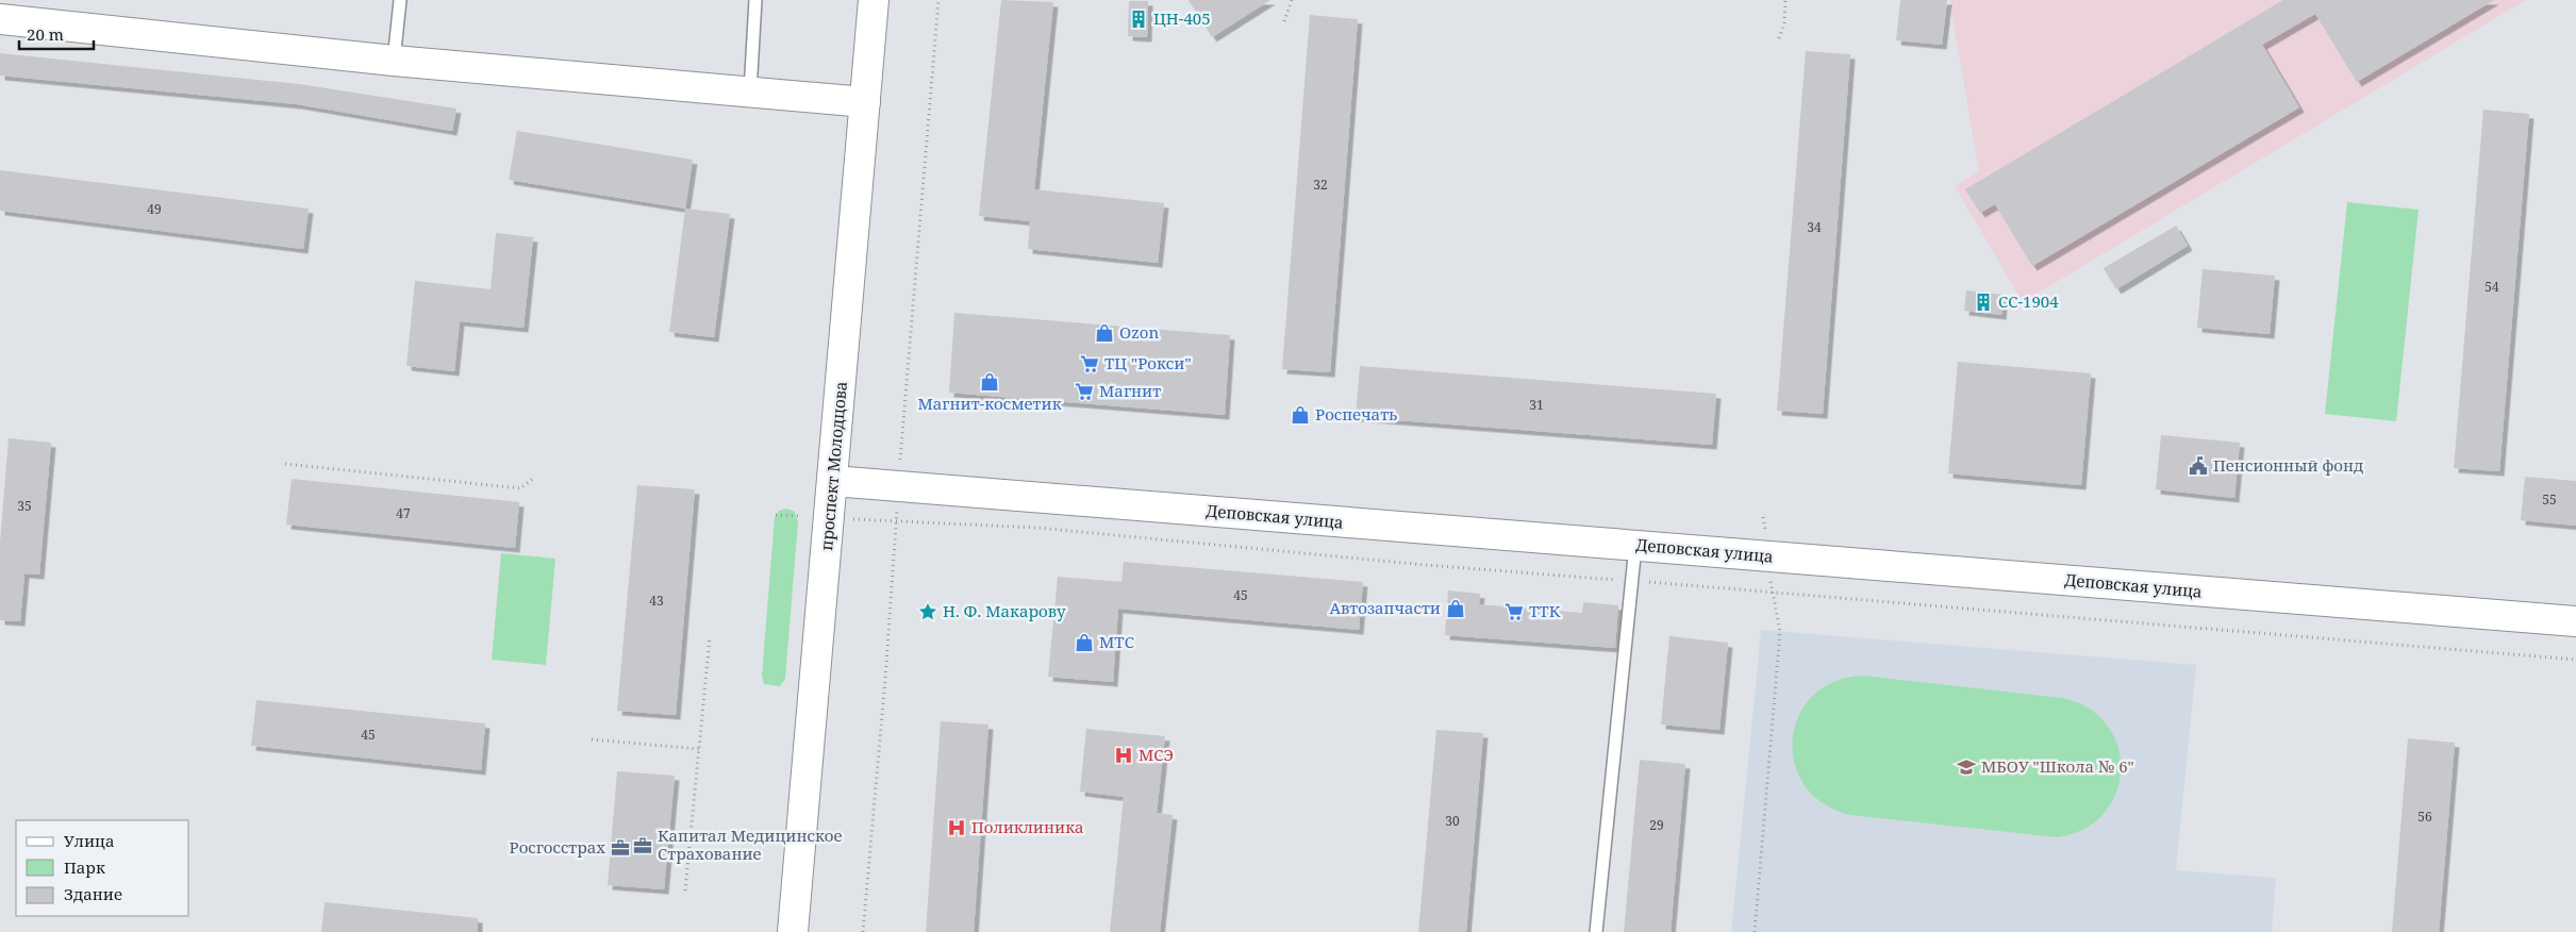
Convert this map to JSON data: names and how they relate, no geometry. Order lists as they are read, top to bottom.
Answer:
{
  "streets": {
    "street": ["проспект Молодцова", "Деповская улица"]
  },
  "crossings": [
    ["проспект Молодцова", "Деповская улица"]
  ],
  "places": {
    "building": ["ЦН-405", "СС-1904"],
    "shop": [
      "Ozon",
      "Магнит-косметик",
      "Роспечать",
      "Автозапчасти",
      "МТС"
    ],
    "supermarket": ["ТЦ \"Рокси\"", "Магнит", "ТТК"],
    "public building": ["Пенсионный фонд"],
    "place": ["Н. Ф. Макарову"],
    "hospital": ["МСЭ", "Поликлиника"],
    "school or university": ["МБОУ \"Школа № 6\""],
    "office": ["Капитал Медицинское Страхование", "Росгосстрах"]
  },
  "house_numbers": [
    "32",
    "49",
    "34",
    "54",
    "31",
    "55",
    "35",
    "47",
    "45",
    "43",
    "45",
    "56",
    "30",
    "29"
  ],
  "legend": ["Улица", "Парк", "Здание"],
  "scale_bar": "20 m"
}
